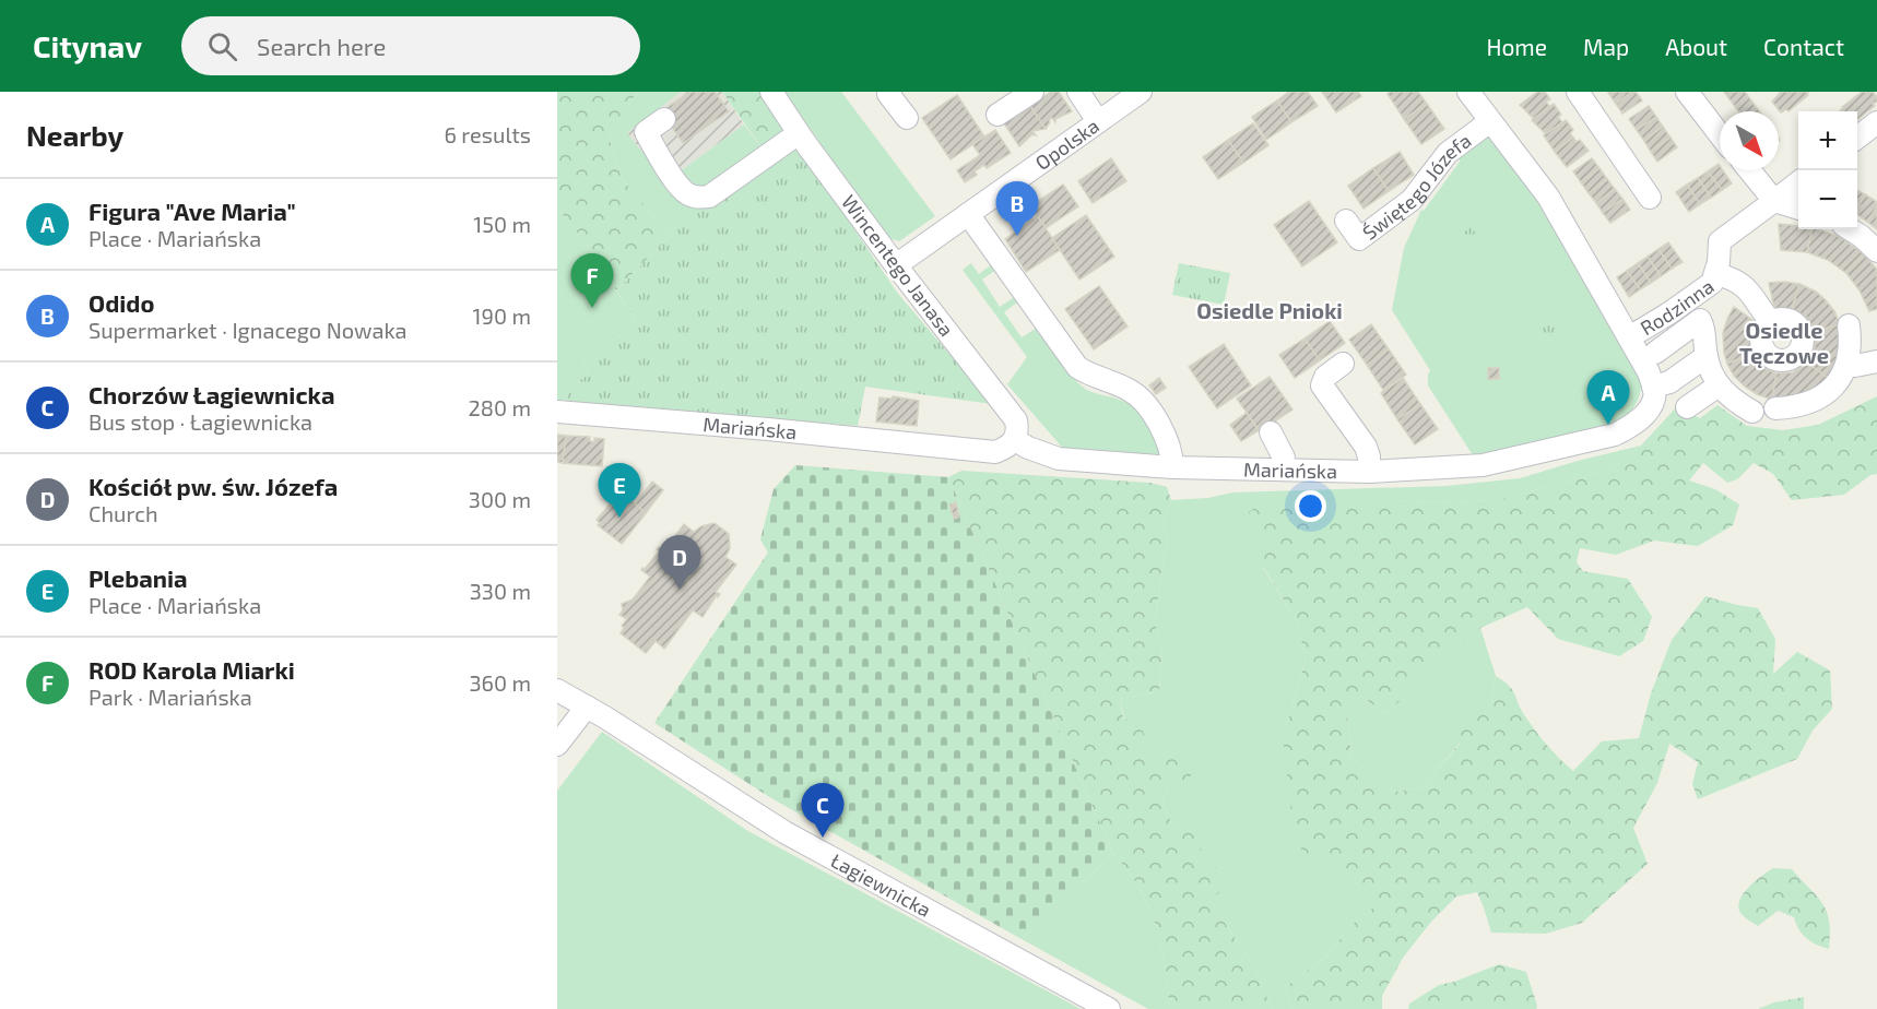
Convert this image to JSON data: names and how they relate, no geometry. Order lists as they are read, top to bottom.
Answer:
{
  "streets": {
    "street": [
      "Opolska",
      "Świętego Józefa",
      "Wincentego Janasa",
      "Rodzinna",
      "Mariańska",
      "Łagiewnicka"
    ]
  },
  "crossings": [
    ["Opolska", "Wincentego Janasa"],
    ["Wincentego Janasa", "Mariańska"]
  ],
  "districts": ["Osiedle Pnioki", "Osiedle Tęczowe"],
  "north": "bottom right",
  "page": {
    "header": "Citynav",
    "search": "Search here",
    "nav": [
      "Home",
      "Map",
      "About",
      "Contact"
    ],
    "heading": ["Nearby", "6 results"],
    "map_buttons": ["+", "−"],
    "list": [
      {
        "mark": "A",
        "name": "Figura \"Ave Maria\"",
        "note": "Place · Mariańska",
        "value": "150 m"
      },
      {
        "mark": "B",
        "name": "Odido",
        "note": "Supermarket · Ignacego Nowaka",
        "value": "190 m"
      },
      {
        "mark": "C",
        "name": "Chorzów Łagiewnicka",
        "note": "Bus stop · Łagiewnicka",
        "value": "280 m"
      },
      {
        "mark": "D",
        "name": "Kościół pw. św. Józefa",
        "note": "Church",
        "value": "300 m"
      },
      {
        "mark": "E",
        "name": "Plebania",
        "note": "Place · Mariańska",
        "value": "330 m"
      },
      {
        "mark": "F",
        "name": "ROD Karola Miarki",
        "note": "Park · Mariańska",
        "value": "360 m"
      }
    ],
    "pins": [
      "B",
      "F",
      "A",
      "E",
      "D",
      "C"
    ]
  }
}
